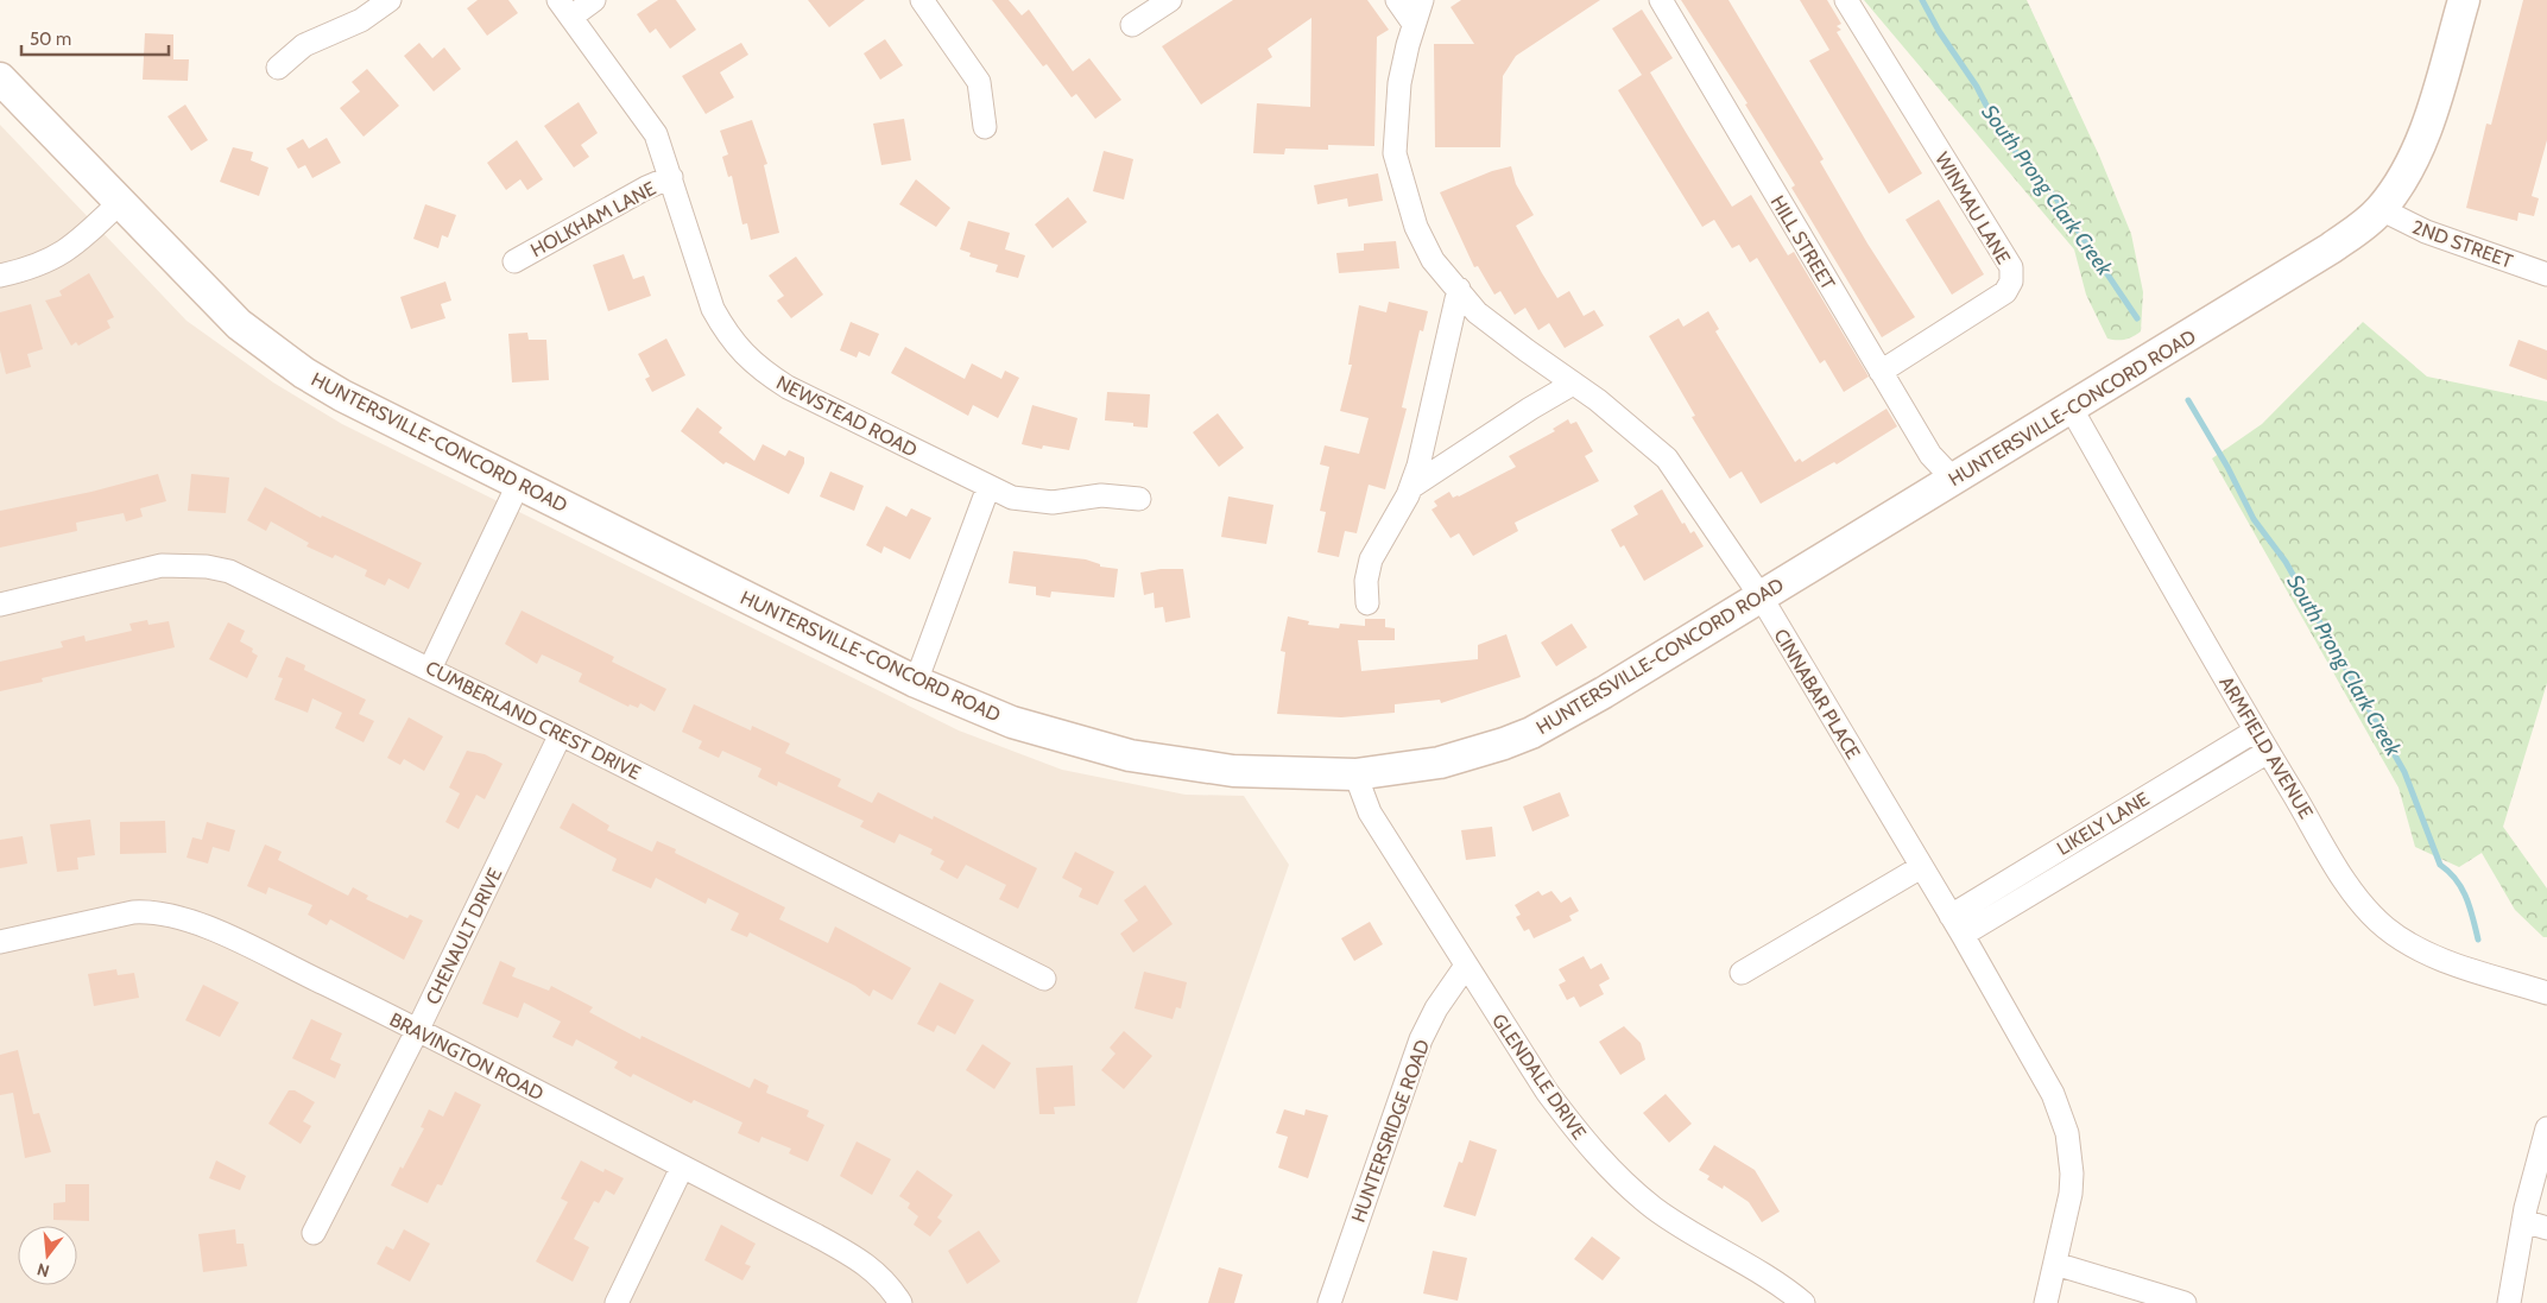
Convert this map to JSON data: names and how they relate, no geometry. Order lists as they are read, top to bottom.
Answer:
{
  "streets": {
    "main road": ["HUNTERSVILLE-CONCORD ROAD"],
    "street": [
      "WINMAU LANE",
      "HOLKHAM LANE",
      "HILL STREET",
      "2ND STREET",
      "NEWSTEAD ROAD",
      "CINNABAR PLACE",
      "CUMBERLAND CREST DRIVE",
      "ARMFIELD AVENUE",
      "LIKELY LANE",
      "CHENAULT DRIVE",
      "BRAVINGTON ROAD",
      "GLENDALE DRIVE",
      "HUNTERSRIDGE ROAD"
    ]
  },
  "crossings": [
    ["WINMAU LANE", "HILL STREET"],
    ["HOLKHAM LANE", "NEWSTEAD ROAD"],
    ["HILL STREET", "HUNTERSVILLE-CONCORD ROAD"],
    ["2ND STREET", "HUNTERSVILLE-CONCORD ROAD"],
    ["HUNTERSVILLE-CONCORD ROAD", "CINNABAR PLACE"],
    ["HUNTERSVILLE-CONCORD ROAD", "ARMFIELD AVENUE"],
    ["HUNTERSVILLE-CONCORD ROAD", "GLENDALE DRIVE"],
    ["CINNABAR PLACE", "LIKELY LANE"],
    ["CUMBERLAND CREST DRIVE", "CHENAULT DRIVE"],
    ["ARMFIELD AVENUE", "LIKELY LANE"],
    ["CHENAULT DRIVE", "BRAVINGTON ROAD"],
    ["GLENDALE DRIVE", "HUNTERSRIDGE ROAD"]
  ],
  "water": ["South Prong Clark Creek"],
  "scale_bar": "50 m",
  "north": "bottom"
}
